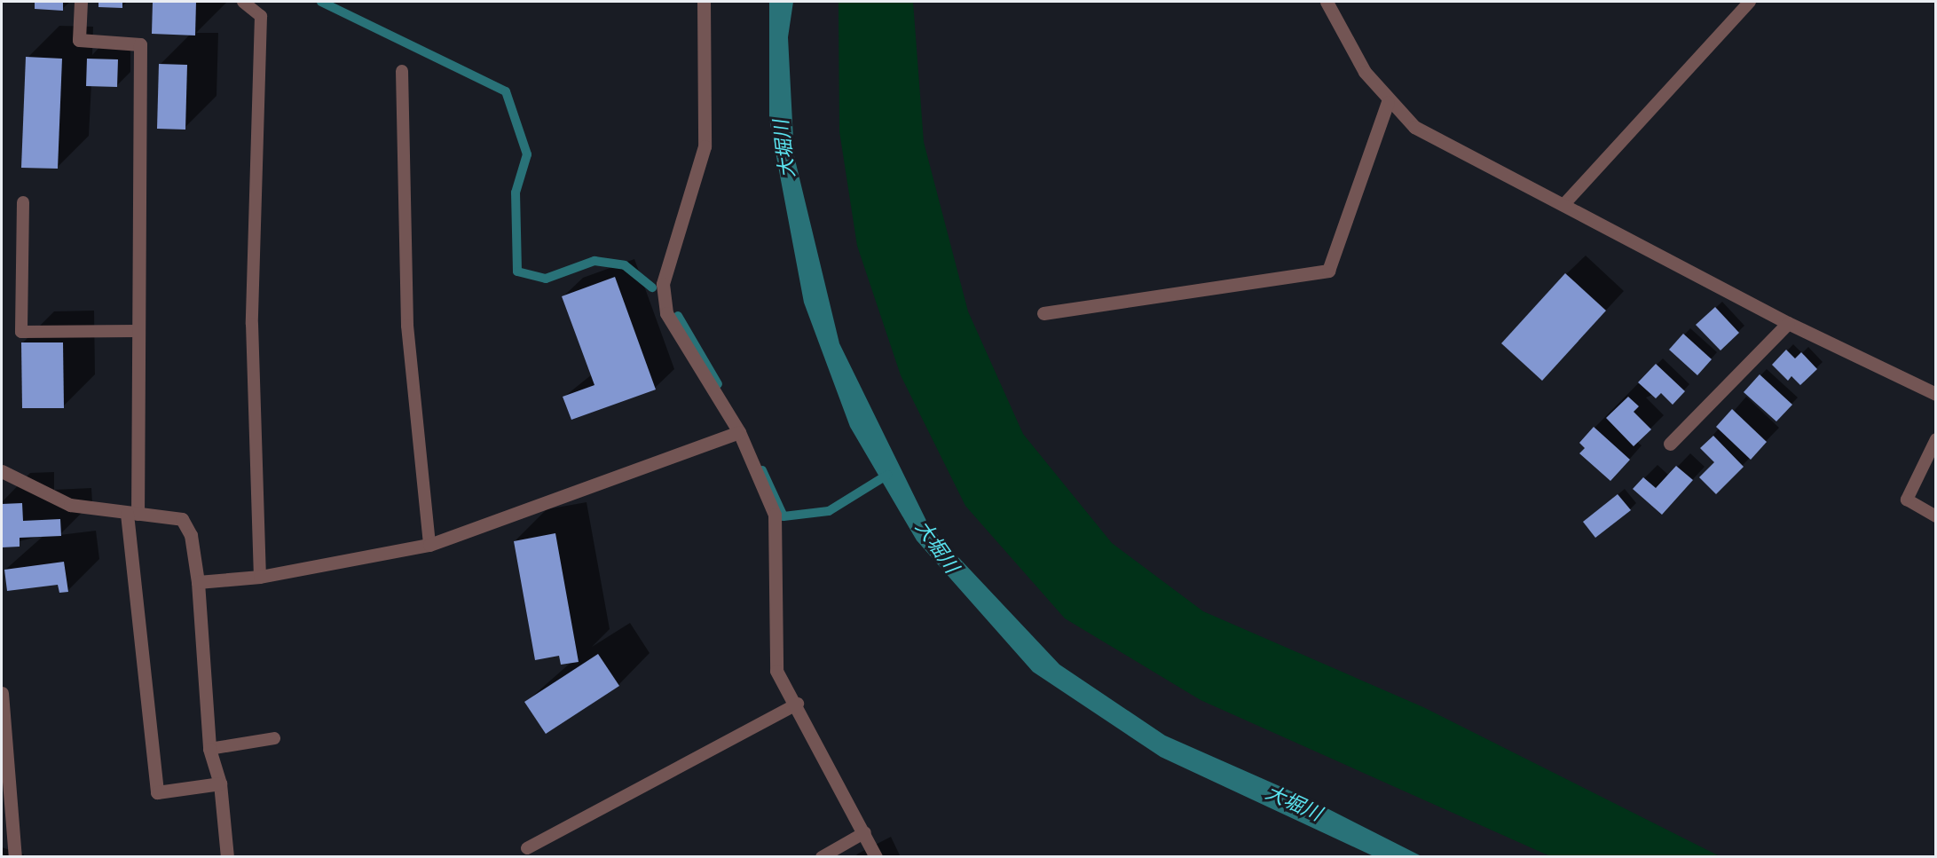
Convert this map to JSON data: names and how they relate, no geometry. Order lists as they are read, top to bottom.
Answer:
{
  "water": ["大堀川"]
}
